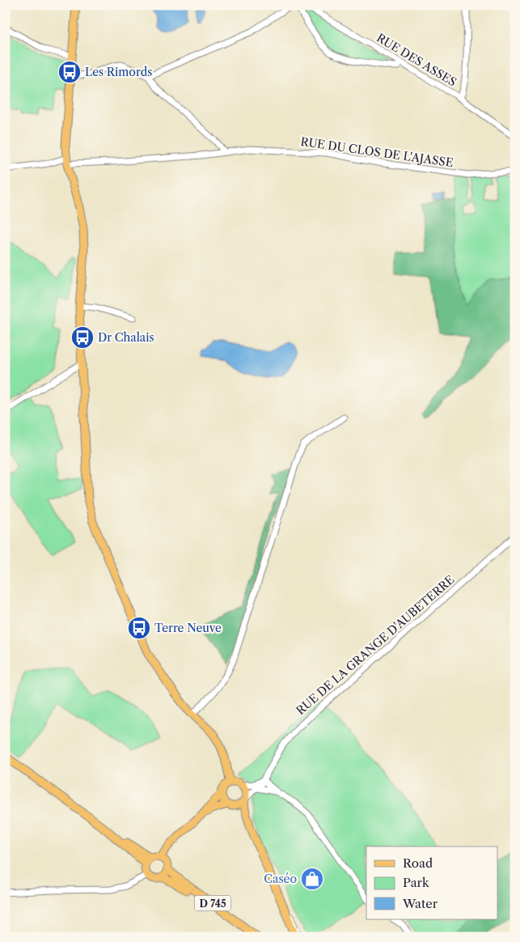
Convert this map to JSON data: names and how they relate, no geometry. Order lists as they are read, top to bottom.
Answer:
{
  "streets": {
    "main road": ["D 745"],
    "street": ["RUE DES ASSES", "RUE DU CLOS DE L'AJASSE", "RUE DE LA GRANGE D'AUBETERRE"]
  },
  "places": {
    "bus stop": ["Les Rimords", "Dr Chalais", "Terre Neuve"],
    "shop": ["Caséo"]
  },
  "legend": ["Road", "Park", "Water"]
}
